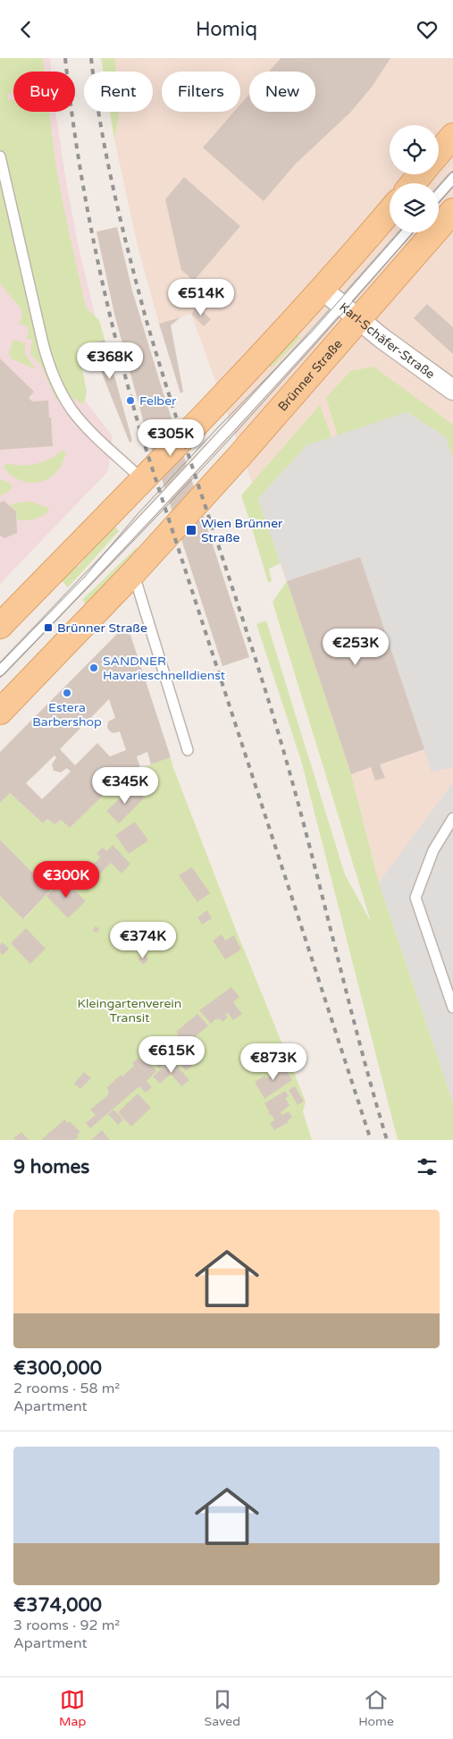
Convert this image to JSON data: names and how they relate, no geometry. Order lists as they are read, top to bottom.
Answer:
{
  "streets": {
    "main road": ["Brünner Straße"],
    "street": ["Karl-Schäfer-Straße"]
  },
  "crossings": [
    ["Karl-Schäfer-Straße", "Brünner Straße"]
  ],
  "parks": ["Kleingartenverein Transit"],
  "places": {
    "other": ["Felber", "SANDNER Havarieschnelldienst", "Estera Barbershop"],
    "transit": ["Wien Brünner Straße", "Brünner Straße"]
  },
  "page": {
    "header": "Homiq",
    "chip": [
      "Buy",
      "Rent",
      "Filters",
      "New"
    ],
    "price": [
      "€514K",
      "€368K",
      "€305K",
      "€253K",
      "€345K",
      "€300K",
      "€374K",
      "€615K",
      "€873K"
    ],
    "heading": "9 homes",
    "list": [
      {
        "name": "€300,000",
        "note": "2 rooms · 58 m² · Apartment"
      },
      {
        "name": "€374,000",
        "note": "3 rooms · 92 m² · Apartment"
      }
    ],
    "tabs": ["Map", "Saved", "Home"]
  }
}
